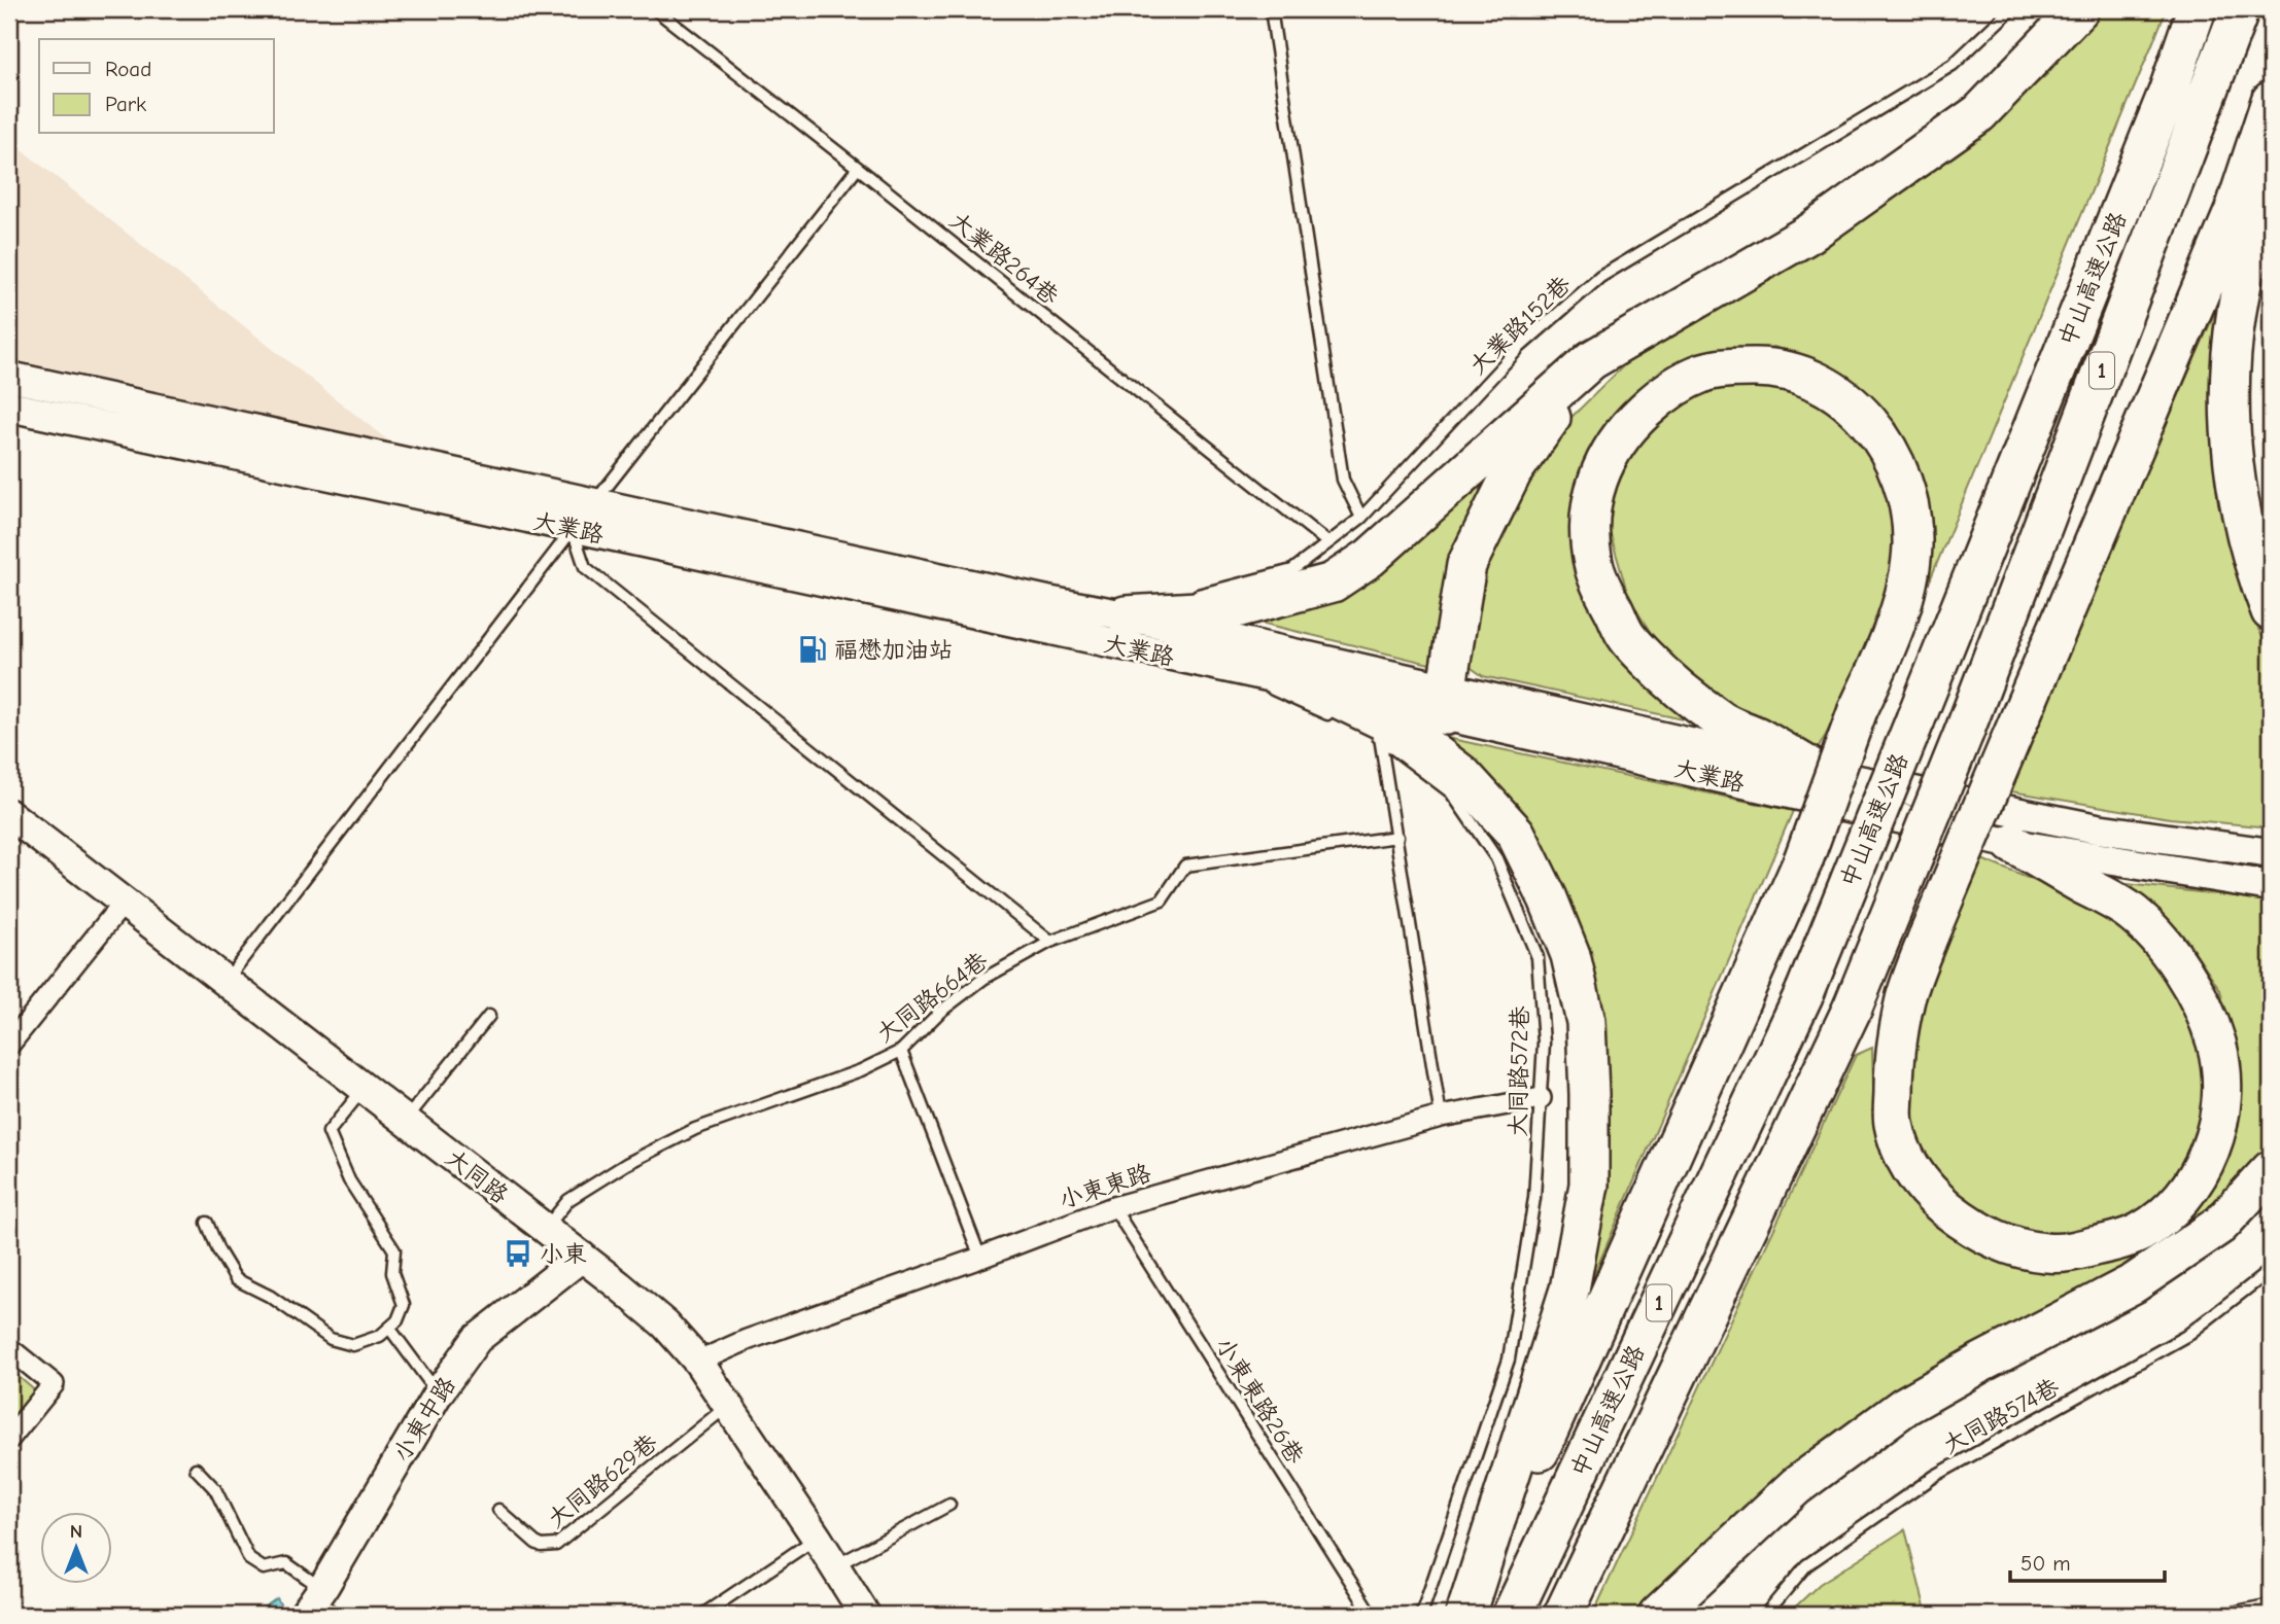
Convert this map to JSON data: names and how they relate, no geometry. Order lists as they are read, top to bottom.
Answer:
{
  "streets": {
    "highway": ["中山高速公路", "1"],
    "main road": ["大業路", "大同路", "小東中路"],
    "street": ["小東東路"],
    "lane": [
      "大業路264巷",
      "大業路152巷",
      "大同路664巷",
      "大同路572巷",
      "小東東路26巷",
      "大同路574巷",
      "大同路629巷"
    ]
  },
  "crossings": [
    ["大業路264巷", "大業路152巷"],
    ["大同路664巷", "大同路"],
    ["大同路572巷", "小東東路"],
    ["大同路", "小東東路"],
    ["大同路", "小東中路"],
    ["大同路", "大同路629巷"],
    ["小東東路", "小東東路26巷"]
  ],
  "places": {
    "fuel station": ["福懋加油站"],
    "bus stop": ["小東"]
  },
  "legend": ["Road", "Park"],
  "scale_bar": "50 m",
  "north": "top"
}
